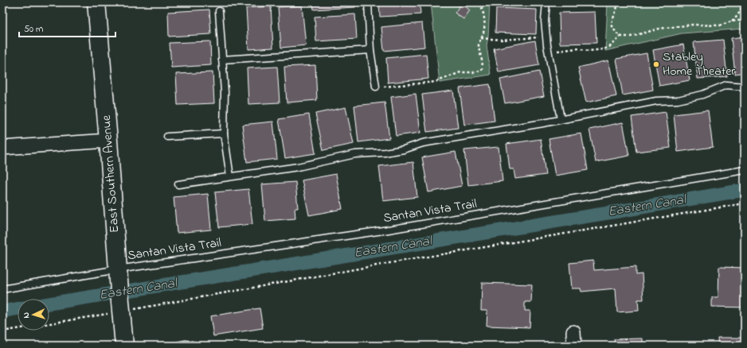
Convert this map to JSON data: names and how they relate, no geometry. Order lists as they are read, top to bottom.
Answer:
{
  "streets": {
    "main road": ["East Southern Avenue"],
    "lane": ["Santan Vista Trail"]
  },
  "crossings": [
    ["East Southern Avenue", "Santan Vista Trail"]
  ],
  "water": ["Eastern Canal"],
  "places": ["Stabley Home Theater"],
  "scale_bar": "50 m",
  "north": "left"
}
